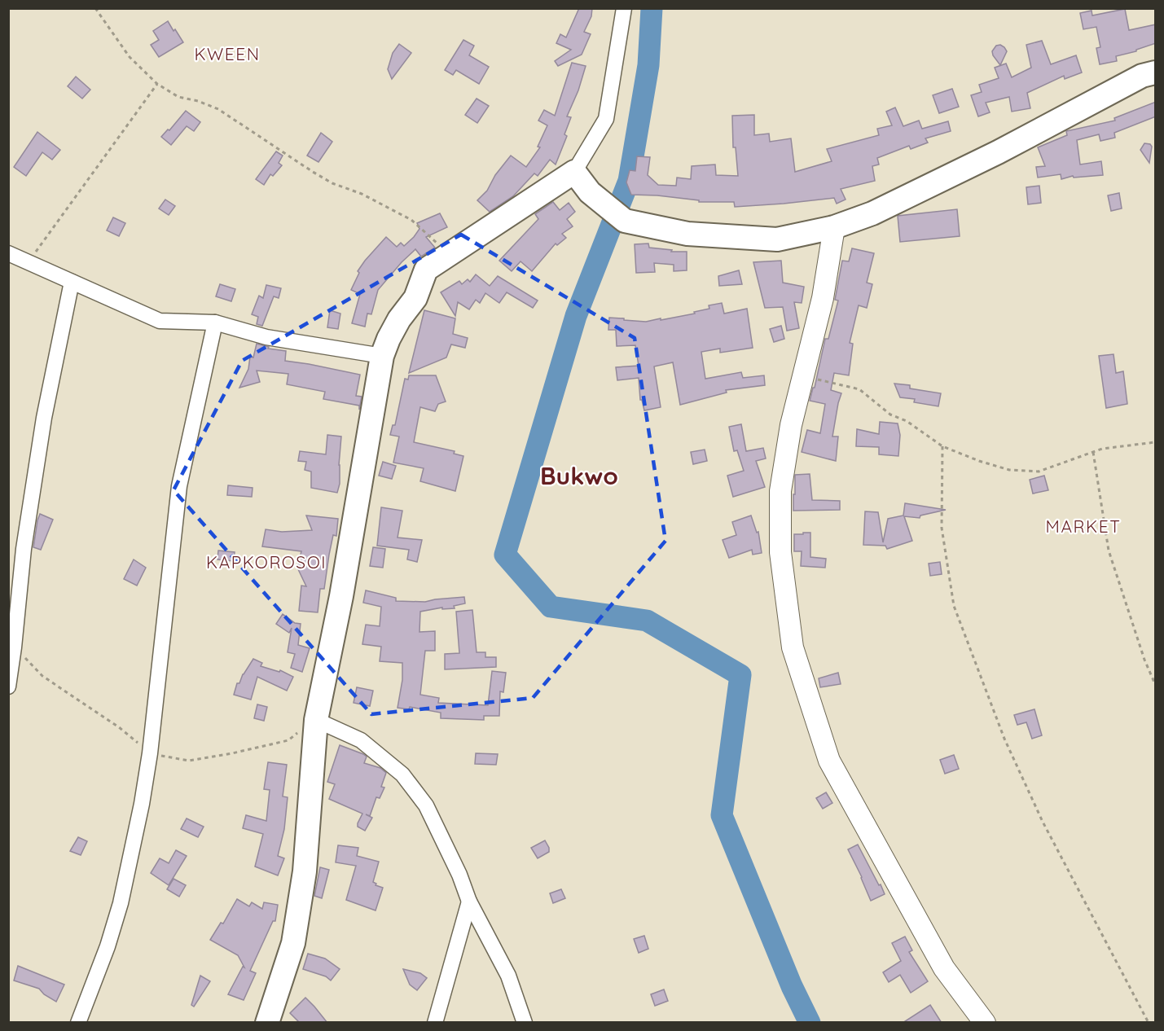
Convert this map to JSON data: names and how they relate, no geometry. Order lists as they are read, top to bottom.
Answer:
{
  "districts": [
    "KWEEN",
    "Bukwo",
    "MARKET",
    "KAPKOROSOI"
  ]
}
